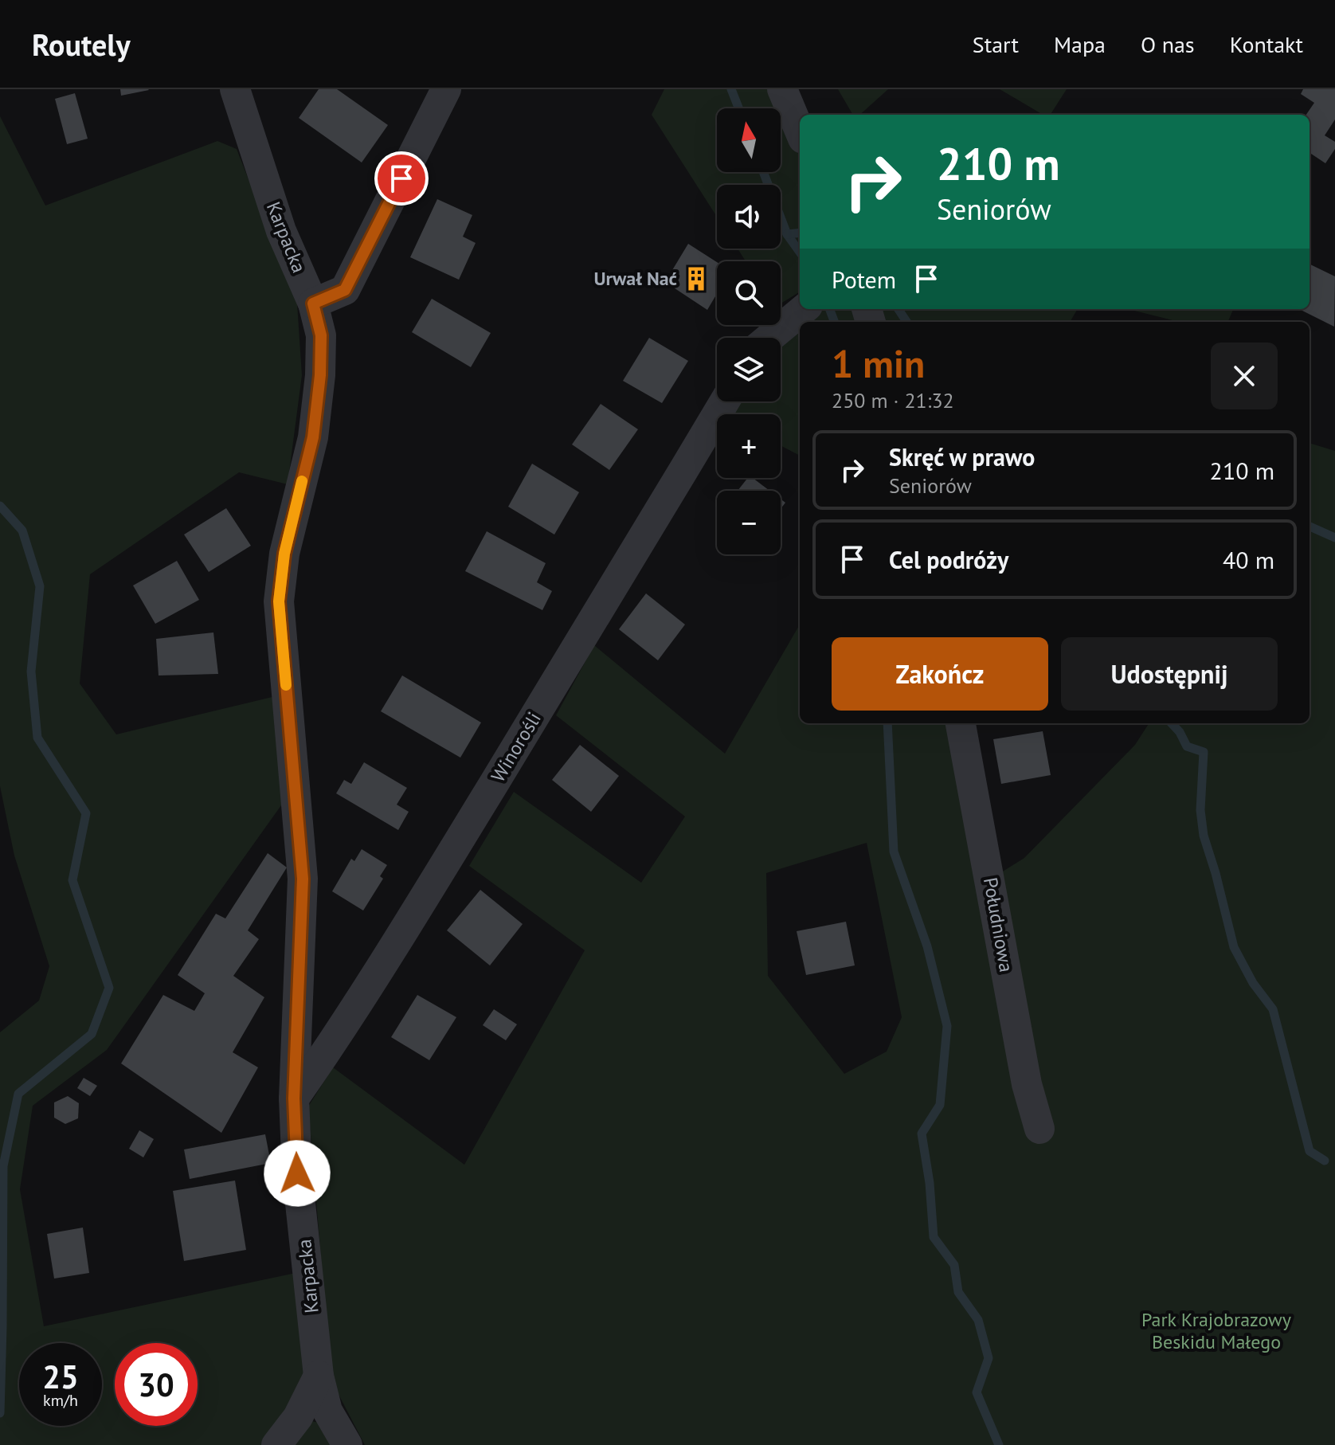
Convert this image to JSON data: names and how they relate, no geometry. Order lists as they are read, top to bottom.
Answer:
{
  "streets": {
    "street": ["Karpacka", "Winorośli", "Południowa"]
  },
  "crossings": [
    ["Karpacka", "Winorośli"]
  ],
  "parks": ["Park Krajobrazowy Beskidu Małego"],
  "places": {
    "building": ["Urwał Nać"]
  },
  "north": "top",
  "page": {
    "header": "Routely",
    "nav": [
      "Start",
      "Mapa",
      "O nas",
      "Kontakt"
    ],
    "map_buttons": ["+", "−"],
    "turn": ["210 m", "Seniorów"],
    "then": "Potem",
    "heading": ["1 min", "250 m · 21:32"],
    "list": [
      {
        "name": "Skręć w prawo",
        "note": "Seniorów",
        "value": "210 m"
      },
      {
        "name": "Cel podróży",
        "value": "40 m"
      }
    ],
    "buttons": ["Zakończ", "Udostępnij"],
    "speed": "25 km/h",
    "limit": "30"
  }
}
